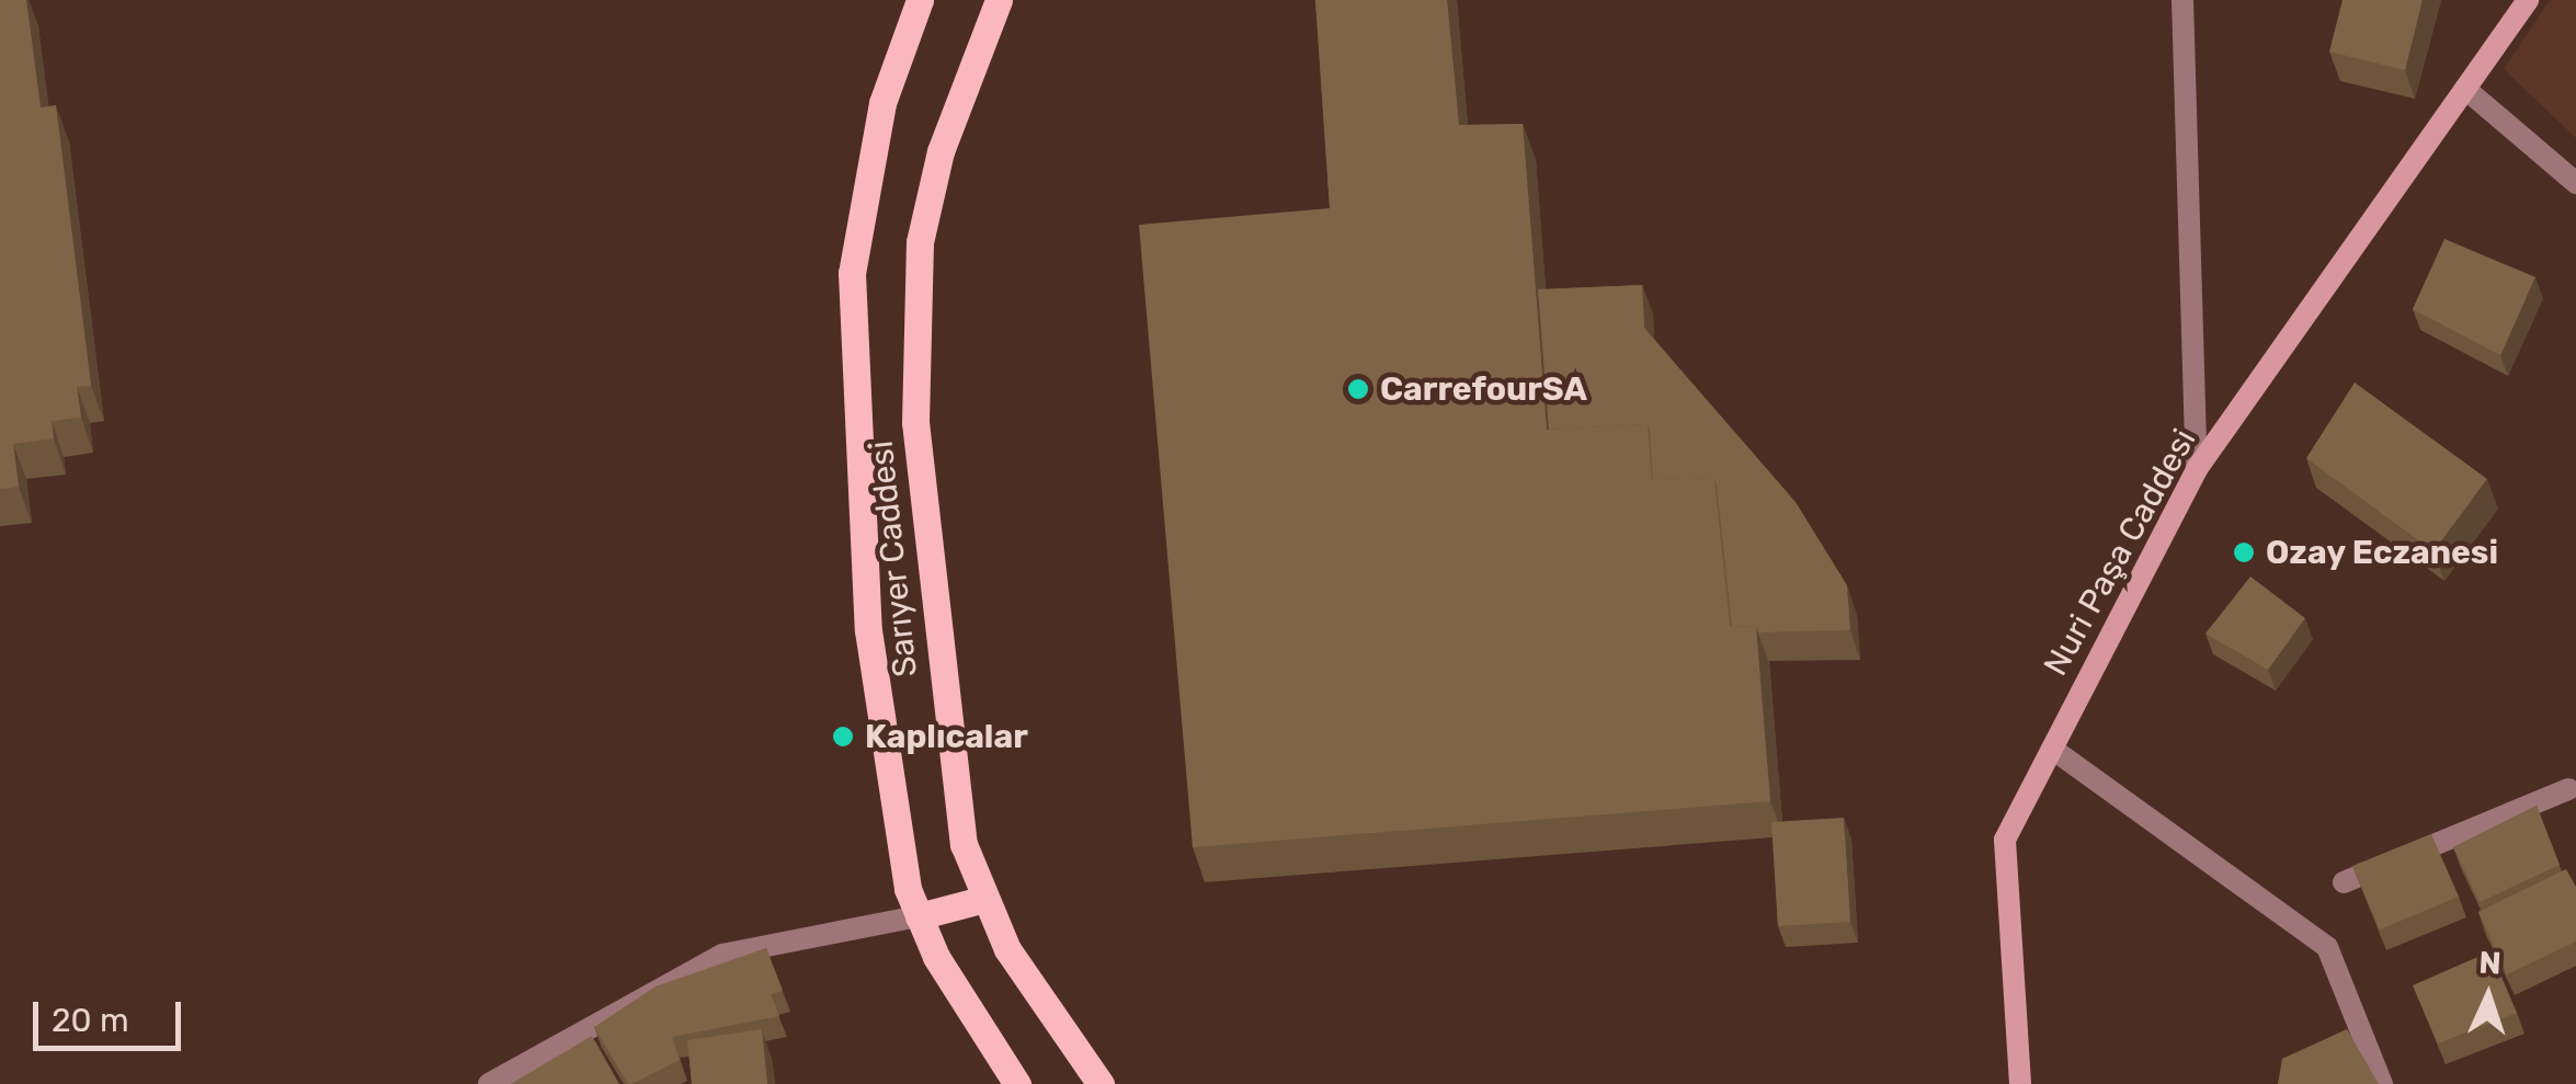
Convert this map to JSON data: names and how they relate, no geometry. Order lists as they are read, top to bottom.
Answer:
{
  "streets": {
    "main road": ["Sarıyer Caddesi"],
    "street": ["Nuri Paşa Caddesi"]
  },
  "places": ["CarrefourSA", "Ozay Eczanesi", "Kaplıcalar"],
  "scale_bar": "20 m",
  "north": "top"
}
